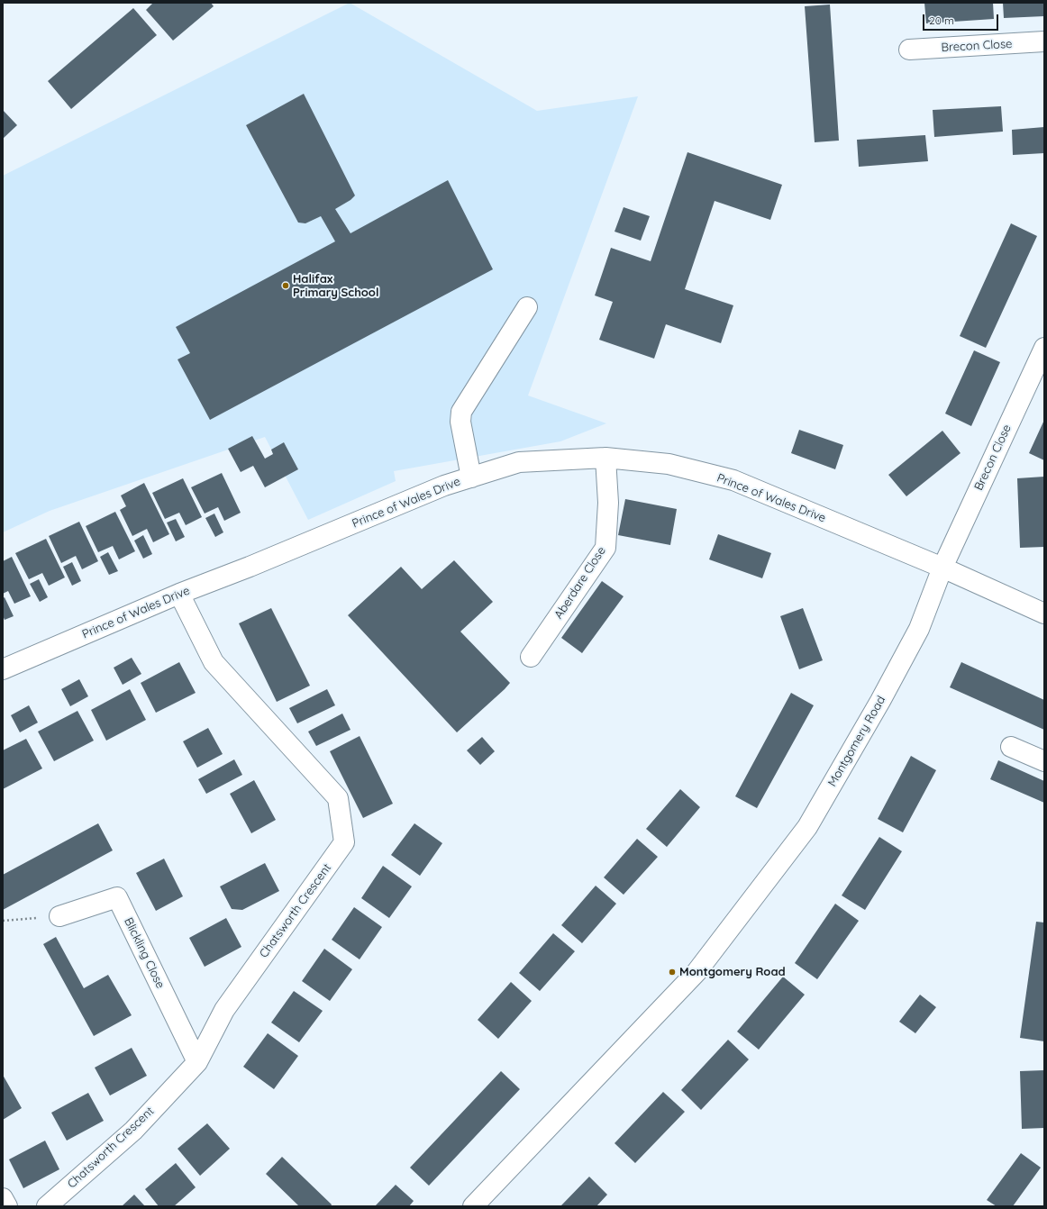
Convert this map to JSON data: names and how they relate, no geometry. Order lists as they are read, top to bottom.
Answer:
{
  "streets": {
    "street": [
      "Brecon Close",
      "Prince of Wales Drive",
      "Aberdare Close",
      "Montgomery Road",
      "Chatsworth Crescent",
      "Blickling Close"
    ]
  },
  "crossings": [
    ["Brecon Close", "Prince of Wales Drive"],
    ["Brecon Close", "Montgomery Road"],
    ["Prince of Wales Drive", "Aberdare Close"],
    ["Prince of Wales Drive", "Montgomery Road"],
    ["Prince of Wales Drive", "Chatsworth Crescent"],
    ["Chatsworth Crescent", "Blickling Close"]
  ],
  "places": ["Halifax Primary School", "Montgomery Road"],
  "scale_bar": "20 m"
}
